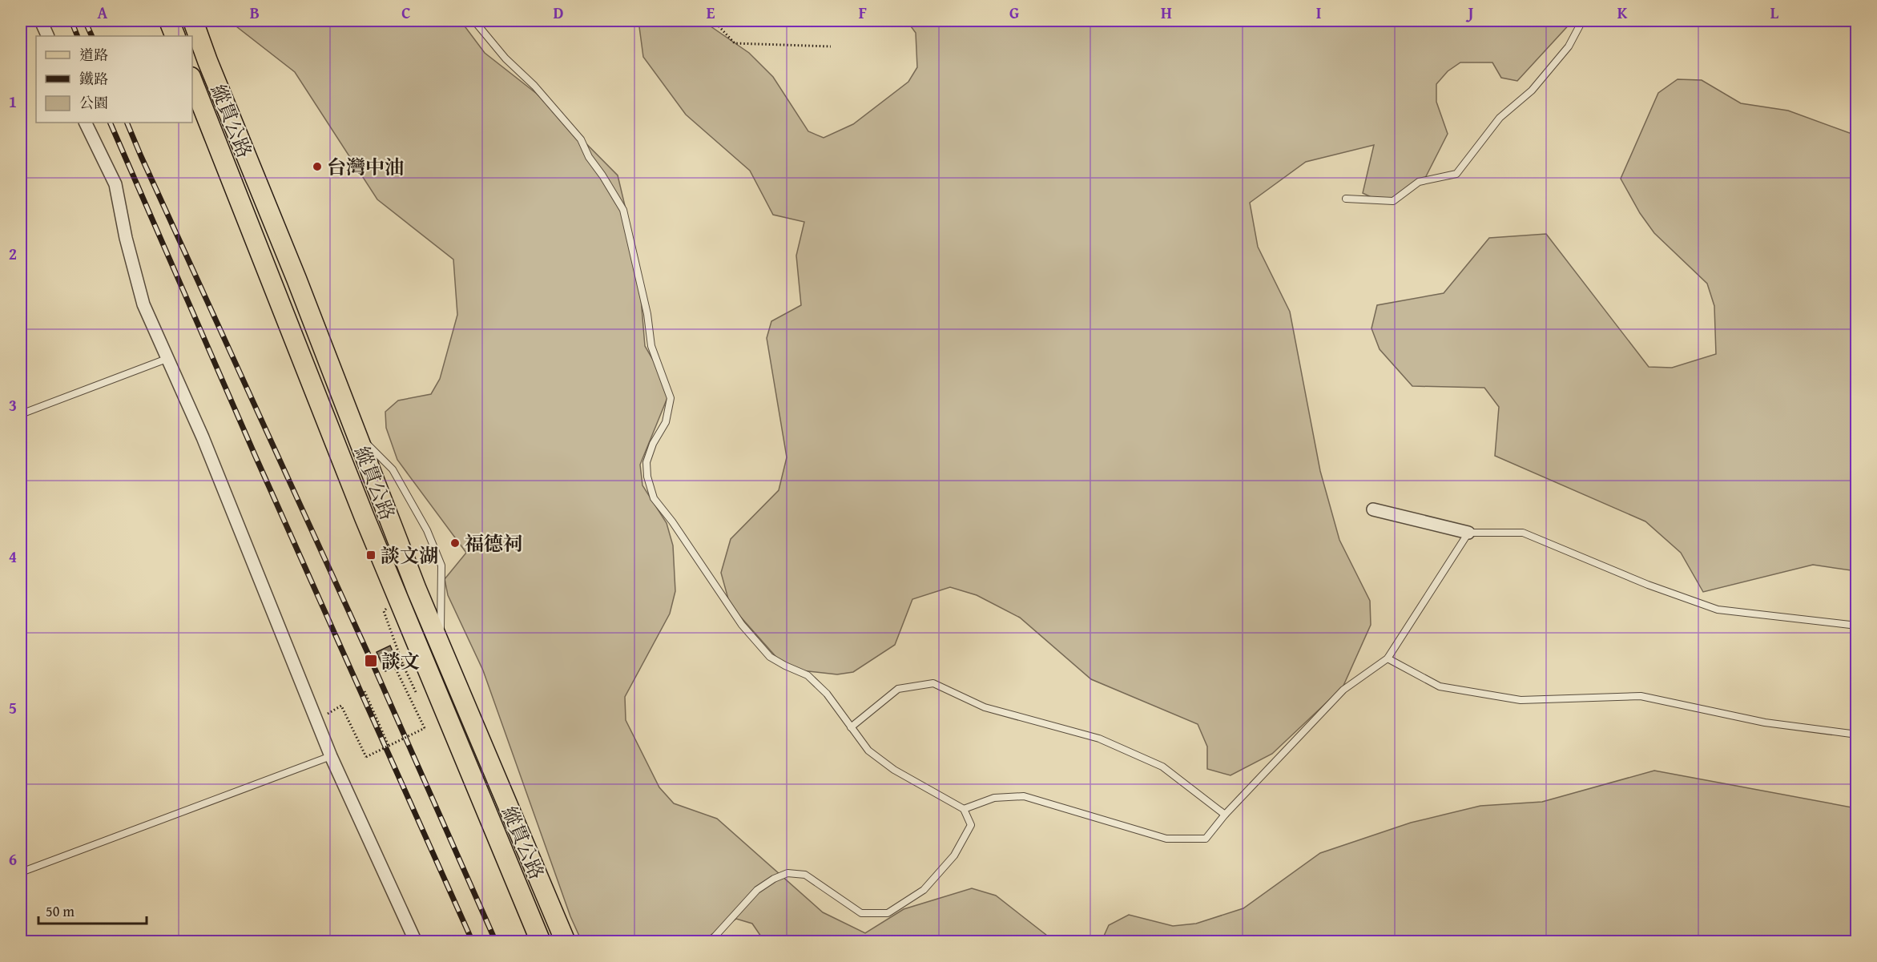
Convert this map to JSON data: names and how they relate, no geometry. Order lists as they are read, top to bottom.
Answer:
{
  "streets": {
    "main road": ["縱貫公路"]
  },
  "places": {
    "other": ["台灣中油", "福德祠"],
    "transit": ["談文湖", "談文"]
  },
  "legend": ["道路", "鐵路", "公園"],
  "scale_bar": "50 m",
  "grid": {
    "columns": [
      "A",
      "B",
      "C",
      "D",
      "E",
      "F",
      "G",
      "H",
      "I",
      "J",
      "K",
      "L"
    ],
    "rows": [
      "1",
      "2",
      "3",
      "4",
      "5",
      "6"
    ]
  }
}
